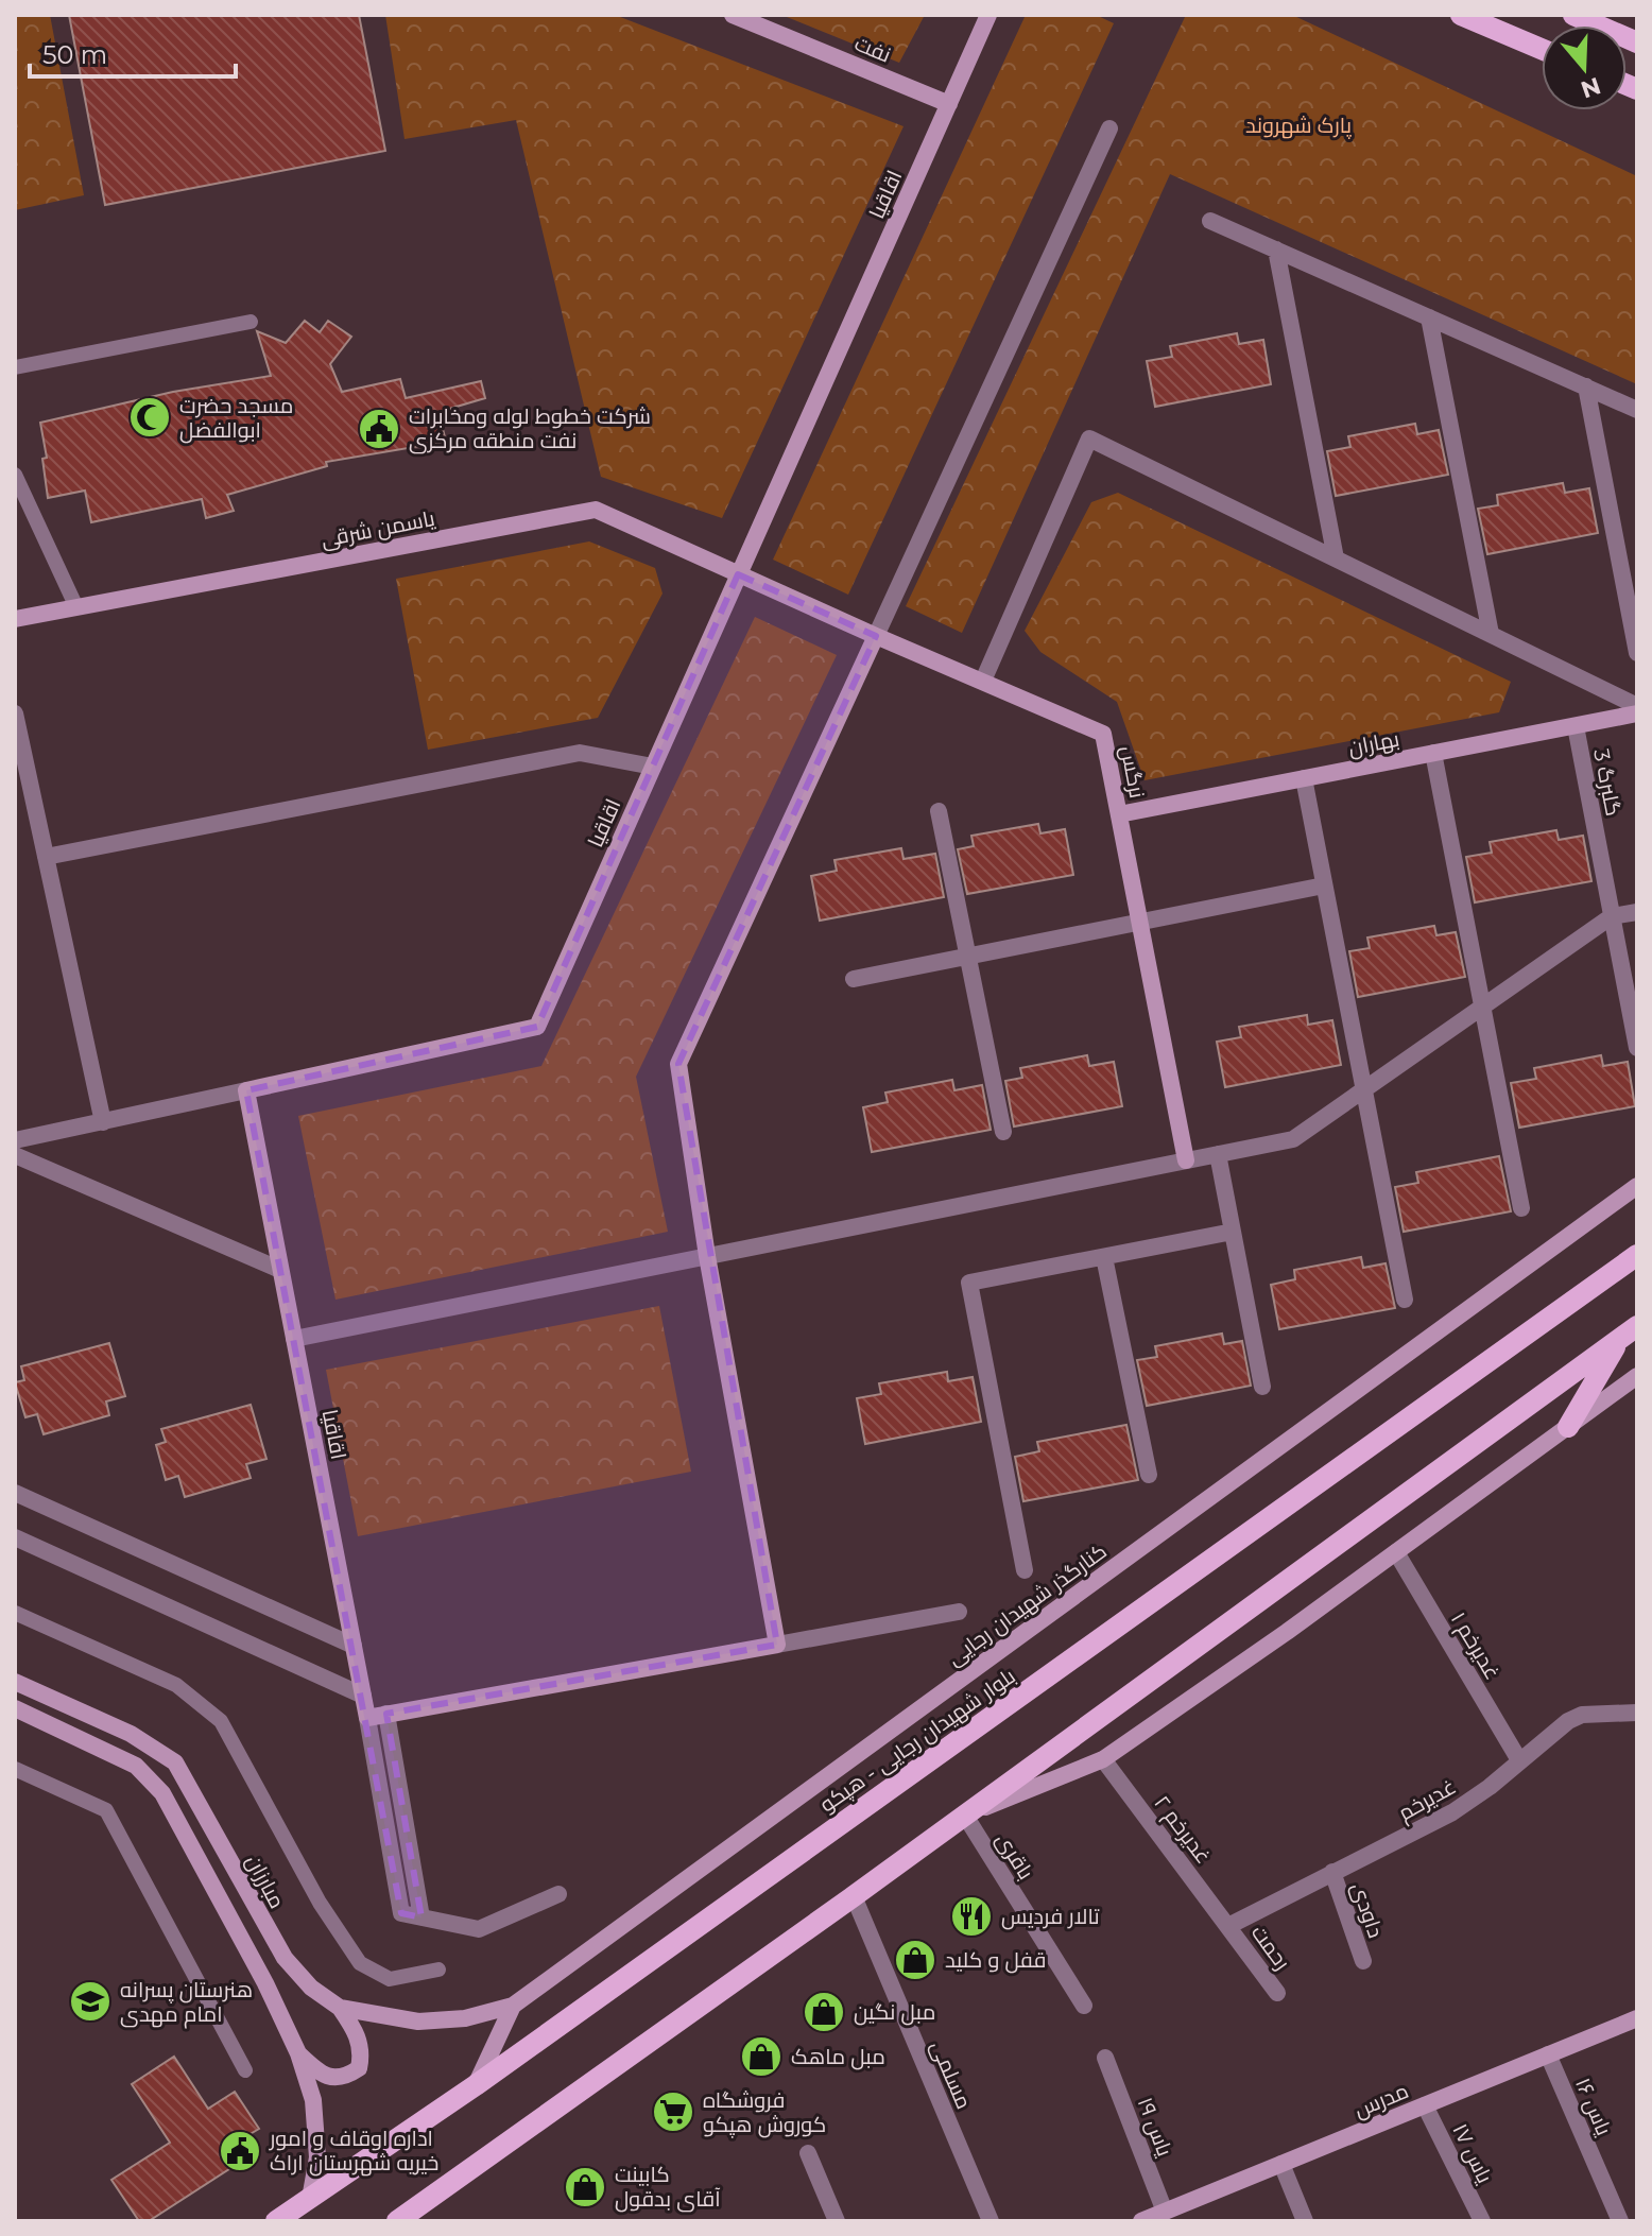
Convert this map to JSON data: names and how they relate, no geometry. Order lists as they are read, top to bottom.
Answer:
{
  "streets": {
    "main road": ["بلوار شهیدان رجایی - هپکو"],
    "street": [
      "نفت",
      "اقاقیا",
      "یاسمن شرقی",
      "بهاران",
      "نرگس",
      "گلبرگ 3",
      "کنارگذر شهیدان رجایی",
      "غدیرخم ۱",
      "غدیرخم",
      "غدیرخم ۲",
      "باقری",
      "مبارزان",
      "داودی",
      "رحمت",
      "مسلمی",
      "مدرس",
      "یاس ۱۶",
      "یاس ۱۹",
      "یاس ۱۷"
    ]
  },
  "crossings": [
    ["نفت", "اقاقیا"],
    ["اقاقیا", "یاسمن شرقی"],
    ["اقاقیا", "نرگس"],
    ["یاسمن شرقی", "نرگس"],
    ["بهاران", "نرگس"],
    ["بهاران", "گلبرگ 3"],
    ["کنارگذر شهیدان رجایی", "بلوار شهیدان رجایی - هپکو"],
    ["کنارگذر شهیدان رجایی", "مبارزان"],
    ["غدیرخم ۱", "غدیرخم"],
    ["غدیرخم", "غدیرخم ۲"],
    ["غدیرخم", "داودی"],
    ["غدیرخم", "رحمت"],
    ["غدیرخم ۲", "رحمت"],
    ["مدرس", "یاس ۱۶"],
    ["مدرس", "یاس ۱۹"],
    ["مدرس", "یاس ۱۷"]
  ],
  "parks": ["پارک شهروند"],
  "places": {
    "mosque": ["مسجد حضرت ابوالفضل"],
    "public building": ["شرکت خطوط لوله ومخابرات نفت منطقه مرکزی", "اداره اوقاف و امور خیریه شهرستان اراک"],
    "restaurant": ["تالار فردیس"],
    "shop": [
      "قفل و کلید",
      "مبل نگین",
      "مبل ماهک",
      "کابینت آقای بدقول"
    ],
    "school or university": ["هنرستان پسرانه امام مهدی"],
    "supermarket": ["فروشگاه کوروش هپکو"]
  },
  "scale_bar": "50 m",
  "north": "bottom"
}
